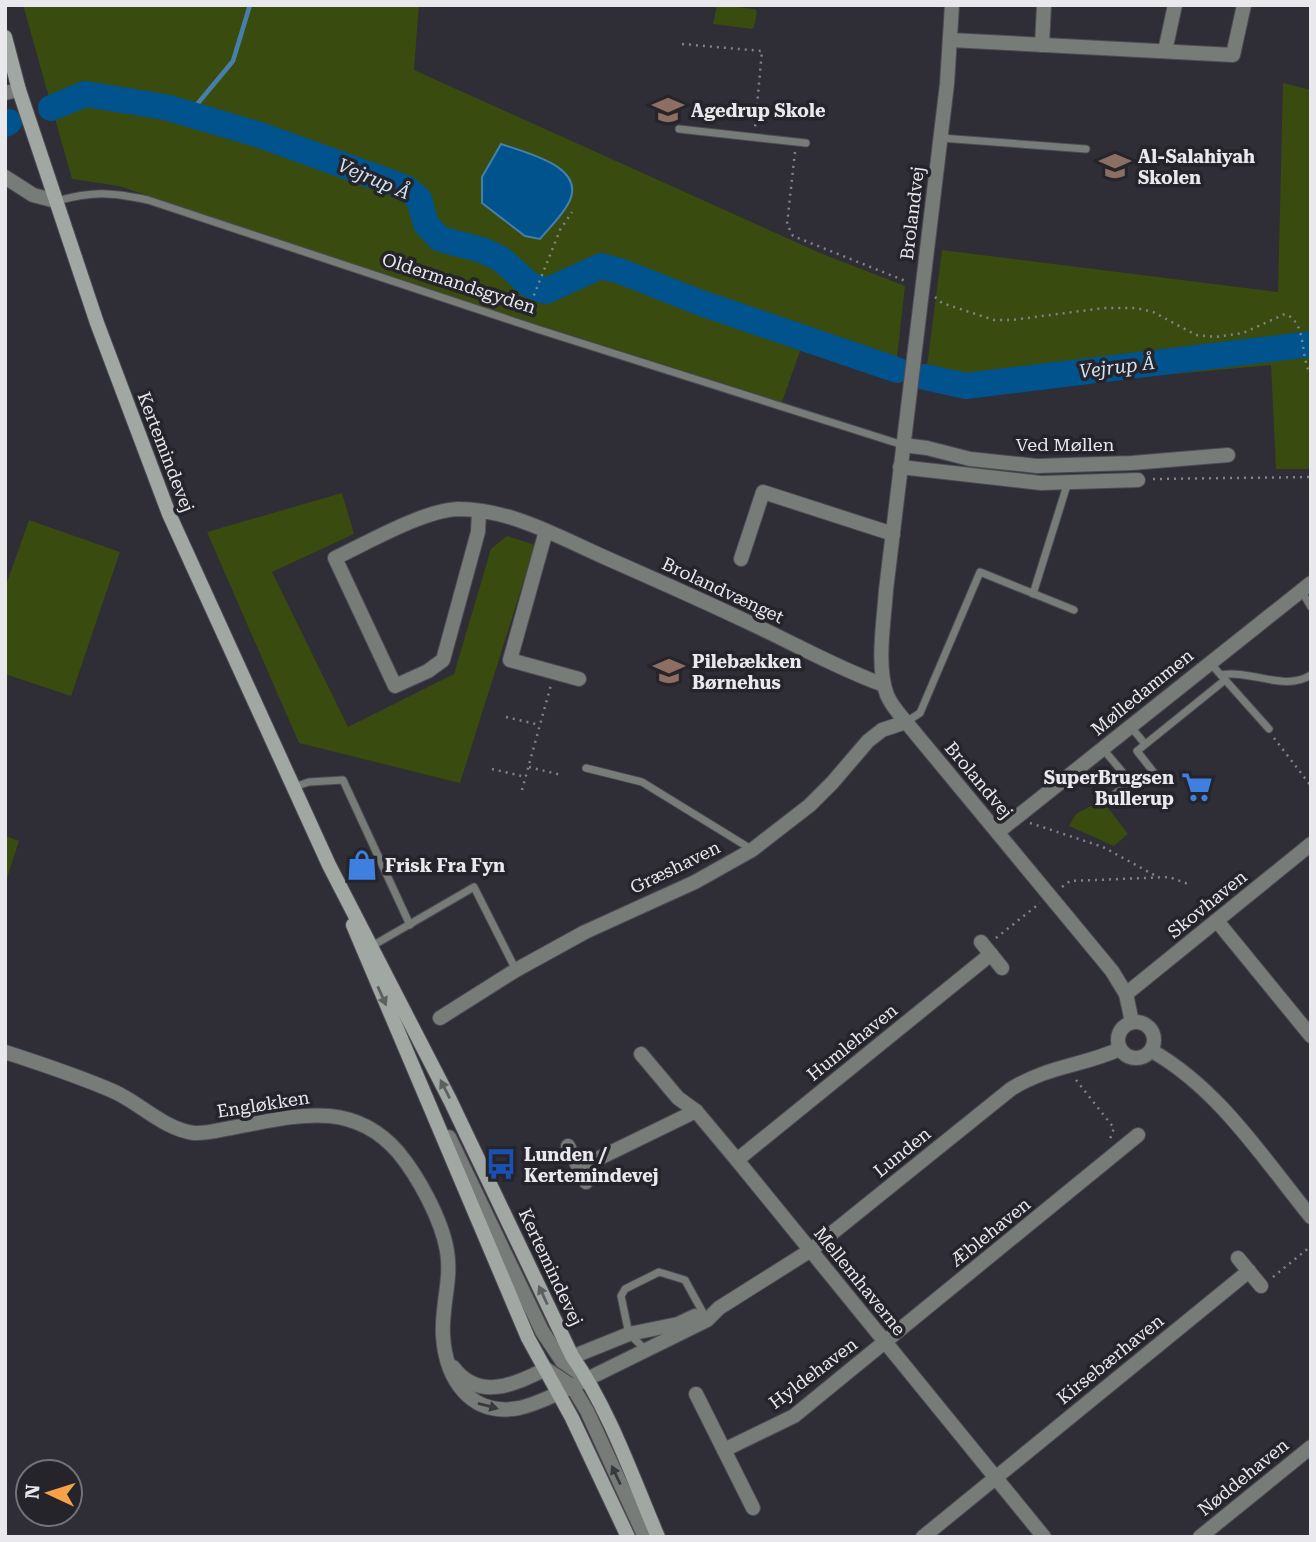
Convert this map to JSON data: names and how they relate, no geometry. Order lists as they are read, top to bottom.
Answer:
{
  "streets": {
    "main road": ["Kertemindevej"],
    "street": [
      "Brolandvej",
      "Ved Møllen",
      "Brolandvænget",
      "Mølledammen",
      "Græshaven",
      "Skovhaven",
      "Humlehaven",
      "Engløkken",
      "Lunden",
      "Æblehaven",
      "Mellemhaverne",
      "Kirsebærhaven",
      "Hyldehaven",
      "Nøddehaven"
    ],
    "lane": ["Oldermandsgyden"]
  },
  "crossings": [
    ["Brolandvej", "Oldermandsgyden"],
    ["Brolandvej", "Ved Møllen"],
    ["Brolandvej", "Brolandvænget"],
    ["Brolandvej", "Mølledammen"],
    ["Brolandvej", "Græshaven"],
    ["Brolandvej", "Skovhaven"],
    ["Brolandvej", "Lunden"],
    ["Oldermandsgyden", "Ved Møllen"],
    ["Oldermandsgyden", "Kertemindevej"],
    ["Kertemindevej", "Engløkken"],
    ["Kertemindevej", "Lunden"],
    ["Humlehaven", "Mellemhaverne"],
    ["Engløkken", "Lunden"],
    ["Lunden", "Mellemhaverne"],
    ["Æblehaven", "Mellemhaverne"],
    ["Æblehaven", "Hyldehaven"],
    ["Mellemhaverne", "Kirsebærhaven"],
    ["Mellemhaverne", "Hyldehaven"]
  ],
  "water": ["Vejrup Å"],
  "places": {
    "school or university": ["Agedrup Skole", "Al-Salahiyah Skolen", "Pilebækken Børnehus"],
    "supermarket": ["SuperBrugsen Bullerup"],
    "shop": ["Frisk Fra Fyn"],
    "bus stop": ["Lunden / Kertemindevej"]
  },
  "north": "left"
}
